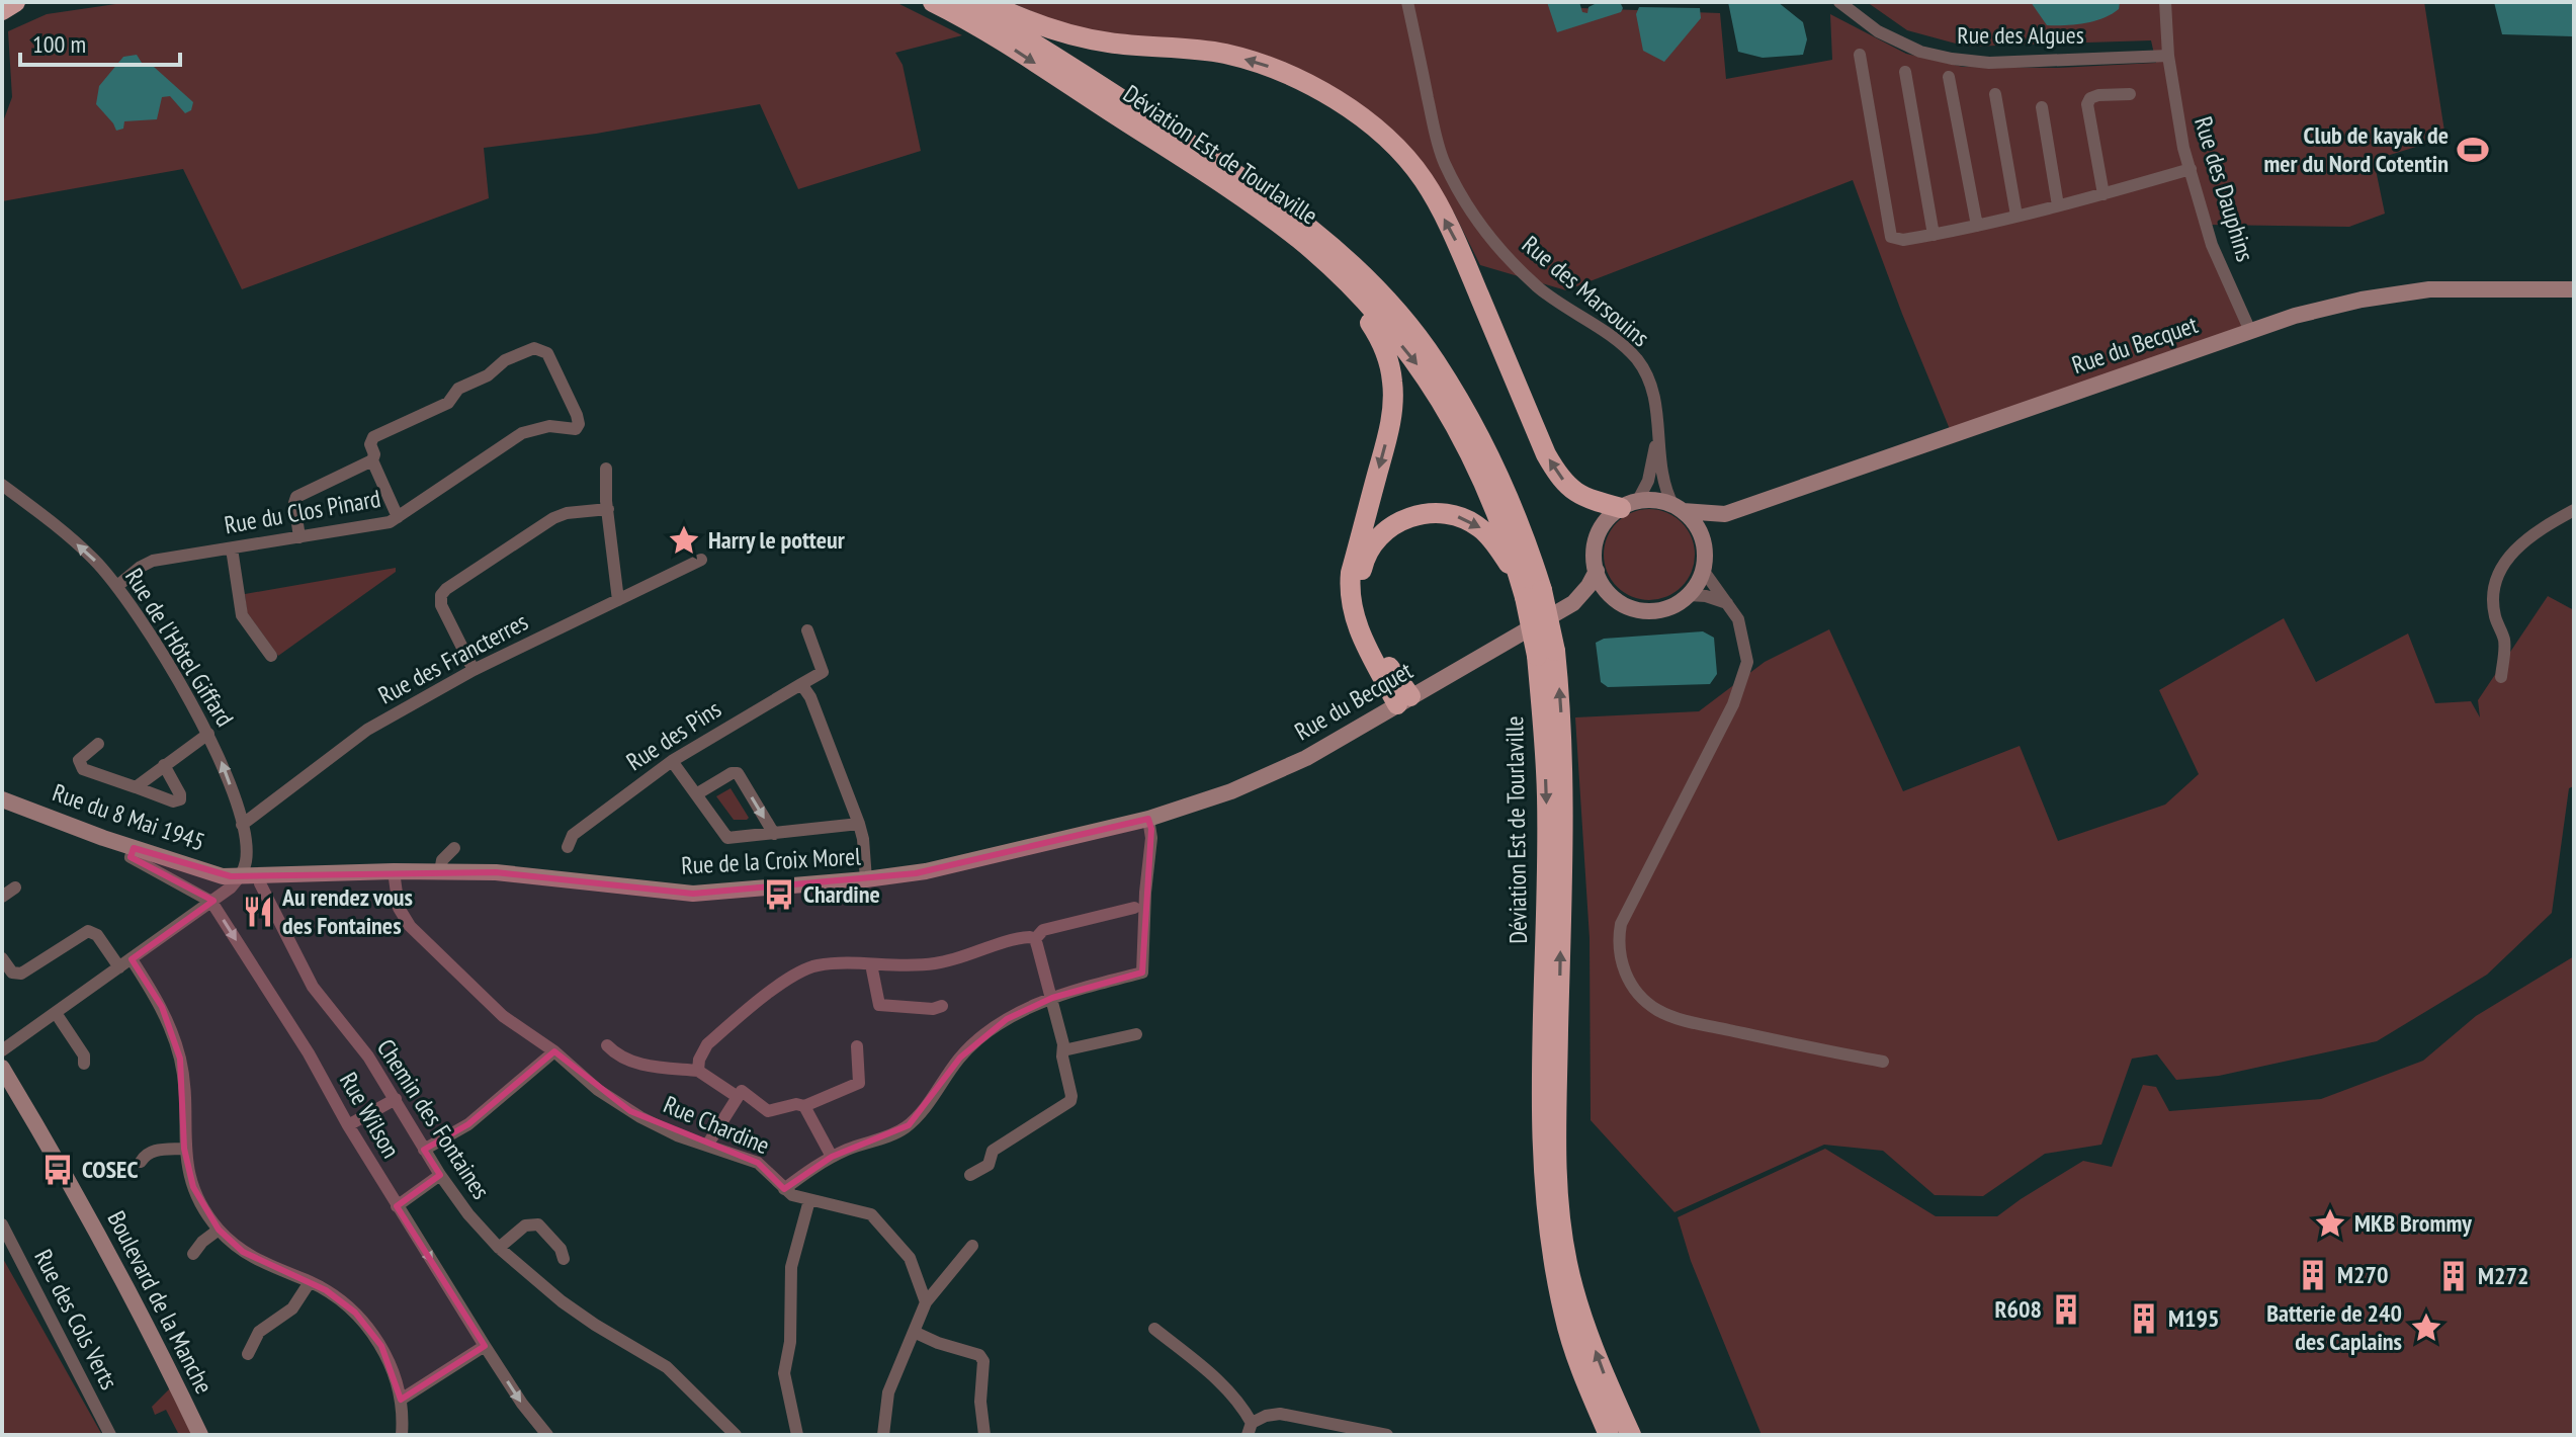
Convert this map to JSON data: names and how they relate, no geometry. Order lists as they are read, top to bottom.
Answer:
{
  "streets": {
    "highway": ["Déviation Est de Tourlaville"],
    "main road": [
      "Rue du Becquet",
      "Rue du 8 Mai 1945",
      "Rue de la Croix Morel",
      "Boulevard de la Manche"
    ],
    "street": [
      "Rue des Algues",
      "Rue des Dauphins",
      "Rue des Marsouins",
      "Rue du Clos Pinard",
      "Rue de l'Hôtel Giffard",
      "Rue des Francterres",
      "Rue des Pins",
      "Rue Wilson",
      "Chemin des Fontaines",
      "Rue Chardine",
      "Rue des Cols Verts"
    ]
  },
  "crossings": [
    ["Rue des Algues", "Rue des Dauphins"],
    ["Rue des Dauphins", "Rue du Becquet"],
    ["Rue des Marsouins", "Rue du Becquet"],
    ["Rue du Becquet", "Rue de la Croix Morel"],
    ["Rue du Clos Pinard", "Rue de l'Hôtel Giffard"],
    ["Rue de l'Hôtel Giffard", "Rue des Francterres"],
    ["Rue de l'Hôtel Giffard", "Rue du 8 Mai 1945"],
    ["Rue de l'Hôtel Giffard", "Rue de la Croix Morel"],
    ["Rue du 8 Mai 1945", "Rue de la Croix Morel"],
    ["Rue du 8 Mai 1945", "Rue Wilson"],
    ["Rue de la Croix Morel", "Chemin des Fontaines"],
    ["Rue de la Croix Morel", "Rue Chardine"]
  ],
  "one_way": ["Rue de l'Hôtel Giffard"],
  "places": {
    "sports": ["Club de kayak de mer du Nord Cotentin"],
    "place": ["Harry le potteur", "MKB Brommy", "Batterie de 240 des Caplains"],
    "bus stop": ["Chardine", "COSEC"],
    "restaurant": ["Au rendez vous des Fontaines"],
    "building": [
      "M270",
      "M272",
      "R608",
      "M195"
    ]
  },
  "scale_bar": "100 m"
}
